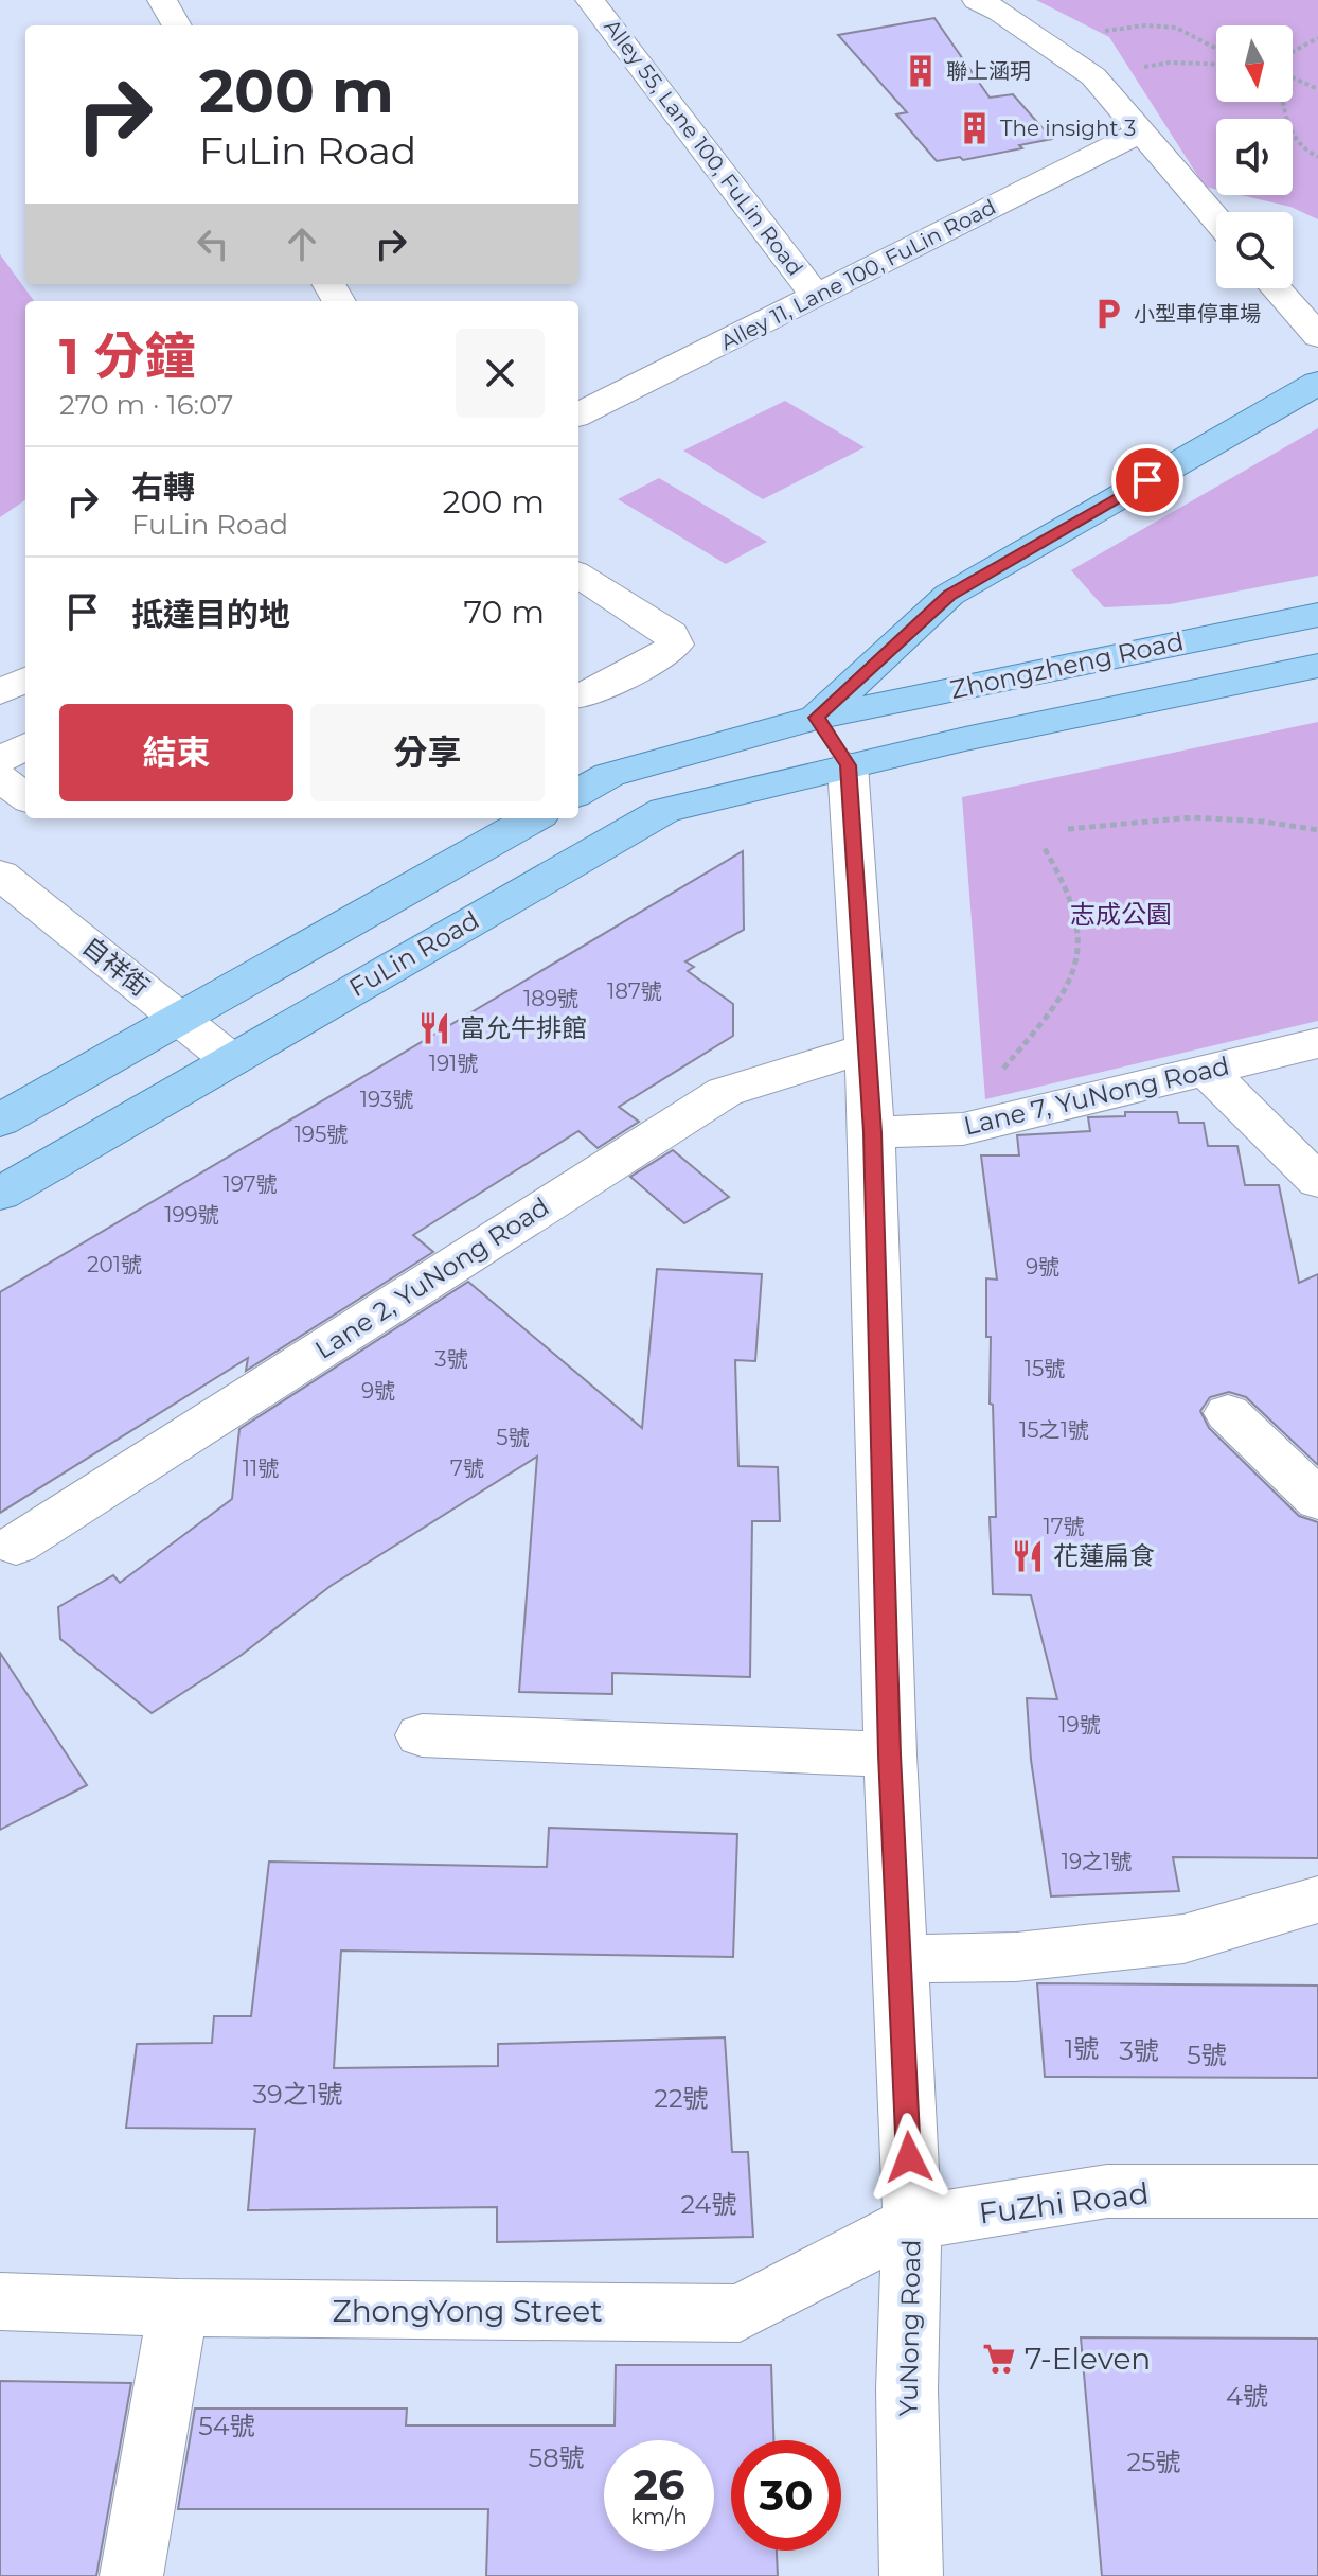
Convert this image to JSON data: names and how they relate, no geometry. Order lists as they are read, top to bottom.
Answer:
{
  "streets": {
    "main road": ["Zhongzheng Road", "FuLin Road", "YuNong Road"],
    "street": [
      "Alley 55, Lane 100, FuLin Road",
      "Alley 11, Lane 100, FuLin Road",
      "自祥街",
      "Lane 7, YuNong Road",
      "Lane 2, YuNong Road",
      "FuZhi Road",
      "ZhongYong Street"
    ]
  },
  "crossings": [
    ["Alley 55, Lane 100, FuLin Road", "Alley 11, Lane 100, FuLin Road"],
    ["Zhongzheng Road", "FuLin Road"],
    ["Zhongzheng Road", "YuNong Road"],
    ["FuLin Road", "自祥街"],
    ["FuLin Road", "YuNong Road"],
    ["Lane 7, YuNong Road", "YuNong Road"],
    ["Lane 2, YuNong Road", "YuNong Road"],
    ["FuZhi Road", "ZhongYong Street"],
    ["FuZhi Road", "YuNong Road"],
    ["ZhongYong Street", "YuNong Road"]
  ],
  "parks": ["志成公園"],
  "places": {
    "building": ["聯上涵玥", "The insight 3"],
    "parking": ["小型車停車場"],
    "restaurant": ["富允牛排館", "花蓮扁食"],
    "supermarket": ["7-Eleven"]
  },
  "house_numbers": [
    "187號",
    "189號",
    "191號",
    "193號",
    "195號",
    "197號",
    "199號",
    "201號",
    "9號",
    "3號",
    "15號",
    "9號",
    "15之1號",
    "5號",
    "11號",
    "7號",
    "17號",
    "19號",
    "19之1號",
    "1號",
    "3號",
    "5號",
    "39之1號",
    "22號",
    "24號",
    "4號",
    "54號",
    "58號",
    "25號"
  ],
  "north": "bottom",
  "page": {
    "turn": ["200 m", "FuLin Road"],
    "heading": ["1 分鐘", "270 m · 16:07"],
    "list": [
      {
        "name": "右轉",
        "note": "FuLin Road",
        "value": "200 m"
      },
      {
        "name": "抵達目的地",
        "value": "70 m"
      }
    ],
    "buttons": ["結束", "分享"],
    "speed": "26 km/h",
    "limit": "30"
  }
}
